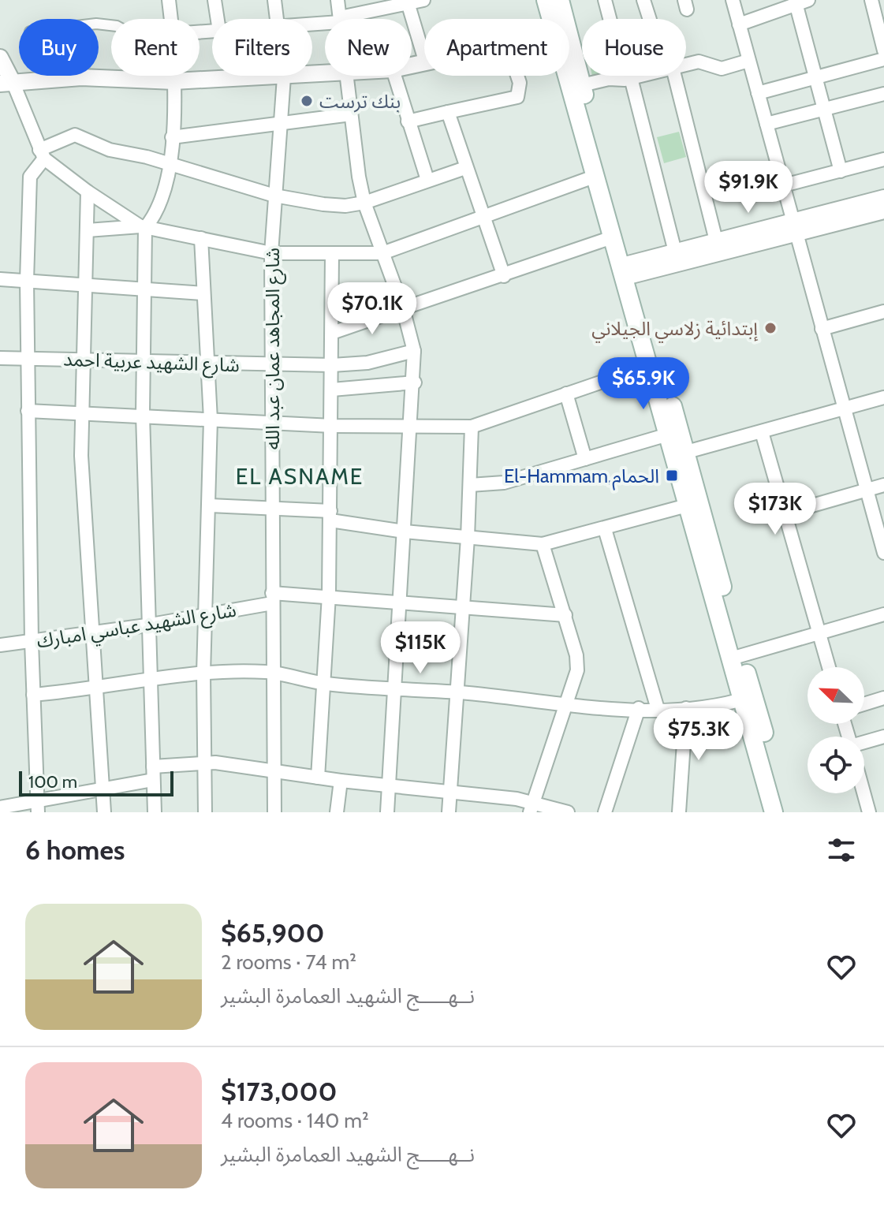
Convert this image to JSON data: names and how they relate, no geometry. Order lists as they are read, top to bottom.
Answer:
{
  "streets": {
    "street": ["شارع المجاهد عمان عبد الله", "شارع الشهيد عربية احمد", "شارع الشهيد عباسي امبارك"]
  },
  "crossings": [
    ["شارع المجاهد عمان عبد الله", "شارع الشهيد عربية احمد"],
    ["شارع المجاهد عمان عبد الله", "شارع الشهيد عباسي امبارك"]
  ],
  "districts": ["EL ASNAME"],
  "places": {
    "other": ["بنك ترست", "إبتدائية زلاسي الجيلاني"],
    "transit": ["El-Hammam,الحمام"]
  },
  "scale_bar": "100 m",
  "north": "top left",
  "page": {
    "chip": [
      "Buy",
      "Rent",
      "Filters",
      "New",
      "Apartment",
      "House"
    ],
    "price": [
      "$91.9K",
      "$70.1K",
      "$65.9K",
      "$173K",
      "$115K",
      "$75.3K"
    ],
    "scale": "100 m",
    "heading": "6 homes",
    "list": [
      {
        "name": "$65,900",
        "note": "2 rooms · 74 m² · نــهـــــج الشهيد العمامرة البشير"
      },
      {
        "name": "$173,000",
        "note": "4 rooms · 140 m² · نــهـــــج الشهيد العمامرة البشير"
      }
    ]
  }
}
